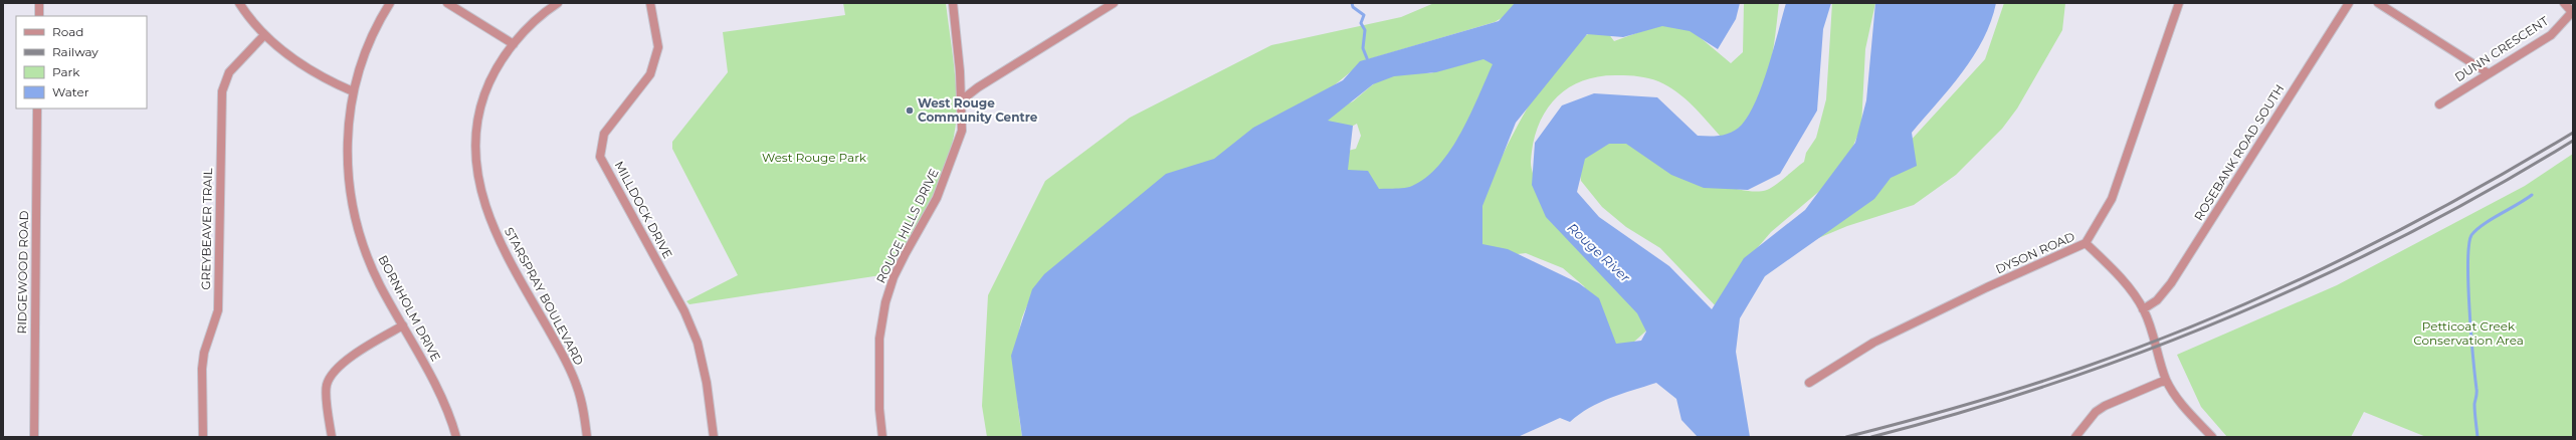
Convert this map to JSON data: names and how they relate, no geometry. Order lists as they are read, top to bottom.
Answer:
{
  "streets": {
    "street": [
      "DUNN CRESCENT",
      "ROSEBANK ROAD SOUTH",
      "MILLDOCK DRIVE",
      "ROUGE HILLS DRIVE",
      "GREYBEAVER TRAIL",
      "DYSON ROAD",
      "RIDGEWOOD ROAD",
      "STARSPRAY BOULEVARD",
      "BORNHOLM DRIVE"
    ]
  },
  "water": ["Rouge River"],
  "parks": ["West Rouge Park", "Petticoat Creek Conservation Area"],
  "places": ["West Rouge Community Centre"],
  "legend": [
    "Road",
    "Railway",
    "Park",
    "Water"
  ]
}
